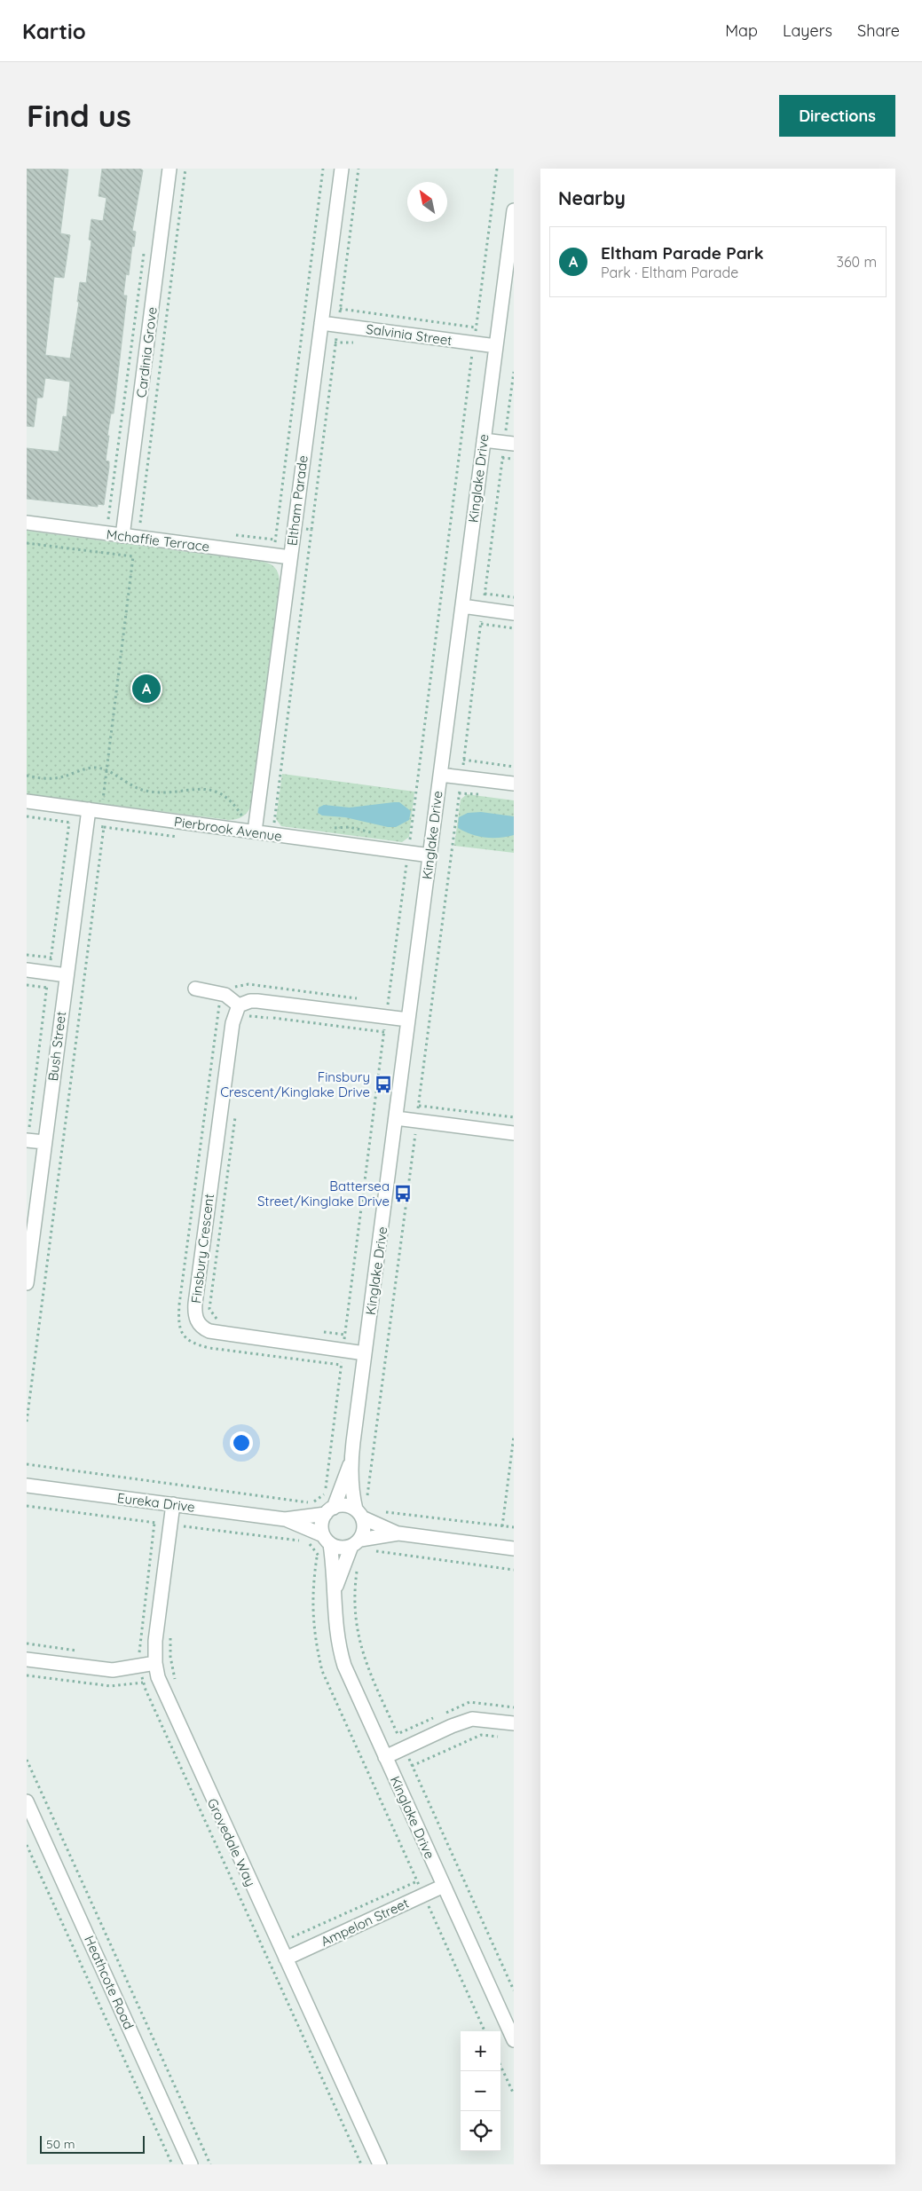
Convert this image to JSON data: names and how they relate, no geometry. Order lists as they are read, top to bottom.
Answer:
{
  "streets": {
    "street": [
      "Salvinia Street",
      "Cardinia Grove",
      "Kinglake Drive",
      "Eltham Parade",
      "Mchaffie Terrace",
      "Pierbrook Avenue",
      "Bush Street",
      "Finsbury Crescent",
      "Eureka Drive",
      "Grovedale Way",
      "Ampelon Street",
      "Heathcote Road"
    ]
  },
  "crossings": [
    ["Salvinia Street", "Kinglake Drive"],
    ["Salvinia Street", "Eltham Parade"],
    ["Cardinia Grove", "Mchaffie Terrace"],
    ["Kinglake Drive", "Pierbrook Avenue"],
    ["Kinglake Drive", "Finsbury Crescent"],
    ["Kinglake Drive", "Eureka Drive"],
    ["Kinglake Drive", "Ampelon Street"],
    ["Eltham Parade", "Mchaffie Terrace"],
    ["Eltham Parade", "Pierbrook Avenue"],
    ["Pierbrook Avenue", "Bush Street"],
    ["Eureka Drive", "Grovedale Way"],
    ["Grovedale Way", "Ampelon Street"]
  ],
  "places": {
    "bus stop": ["Finsbury Crescent/Kinglake Drive", "Battersea Street/Kinglake Drive"]
  },
  "scale_bar": "50 m",
  "north": "top left",
  "page": {
    "header": "Kartio",
    "nav": ["Map", "Layers", "Share"],
    "buttons": "Directions",
    "title": "Find us",
    "heading": "Nearby",
    "list": [
      {
        "mark": "A",
        "name": "Eltham Parade Park",
        "note": "Park · Eltham Parade",
        "value": "360 m"
      }
    ],
    "pins": "A",
    "map_buttons": ["+", "−"],
    "scale": "50 m"
  }
}
